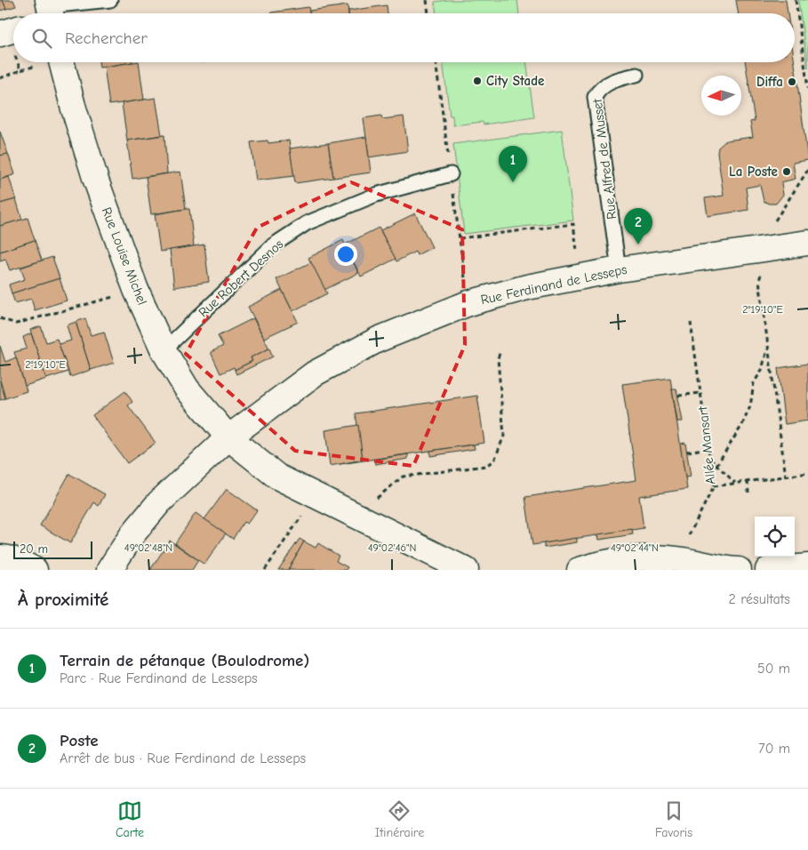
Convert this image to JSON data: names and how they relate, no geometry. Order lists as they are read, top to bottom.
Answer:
{
  "streets": {
    "street": ["Rue Louise Michel", "Rue Ferdinand de Lesseps"],
    "lane": ["Rue Alfred de Musset", "Rue Robert Desnos"],
    "path": ["Allée Mansart"]
  },
  "crossings": [
    ["Rue Alfred de Musset", "Rue Ferdinand de Lesseps"],
    ["Rue Louise Michel", "Rue Robert Desnos"],
    ["Rue Louise Michel", "Rue Ferdinand de Lesseps"]
  ],
  "places": ["City Stade", "Diffa", "La Poste"],
  "scale_bar": "20 m",
  "north": "left",
  "page": {
    "search": "Rechercher",
    "pins": ["1", "2"],
    "scale": "20 m",
    "heading": ["À proximité", "2 résultats"],
    "list": [
      {
        "mark": "1",
        "name": "Terrain de pétanque (Boulodrome)",
        "note": "Parc · Rue Ferdinand de Lesseps",
        "value": "50 m"
      },
      {
        "mark": "2",
        "name": "Poste",
        "note": "Arrêt de bus · Rue Ferdinand de Lesseps",
        "value": "70 m"
      }
    ],
    "nav": ["Carte", "Itinéraire", "Favoris"]
  },
  "coordinates": [
    "2°19'10\"E",
    "49°02'48\"N",
    "49°02'46\"N",
    "49°02'44\"N"
  ]
}
